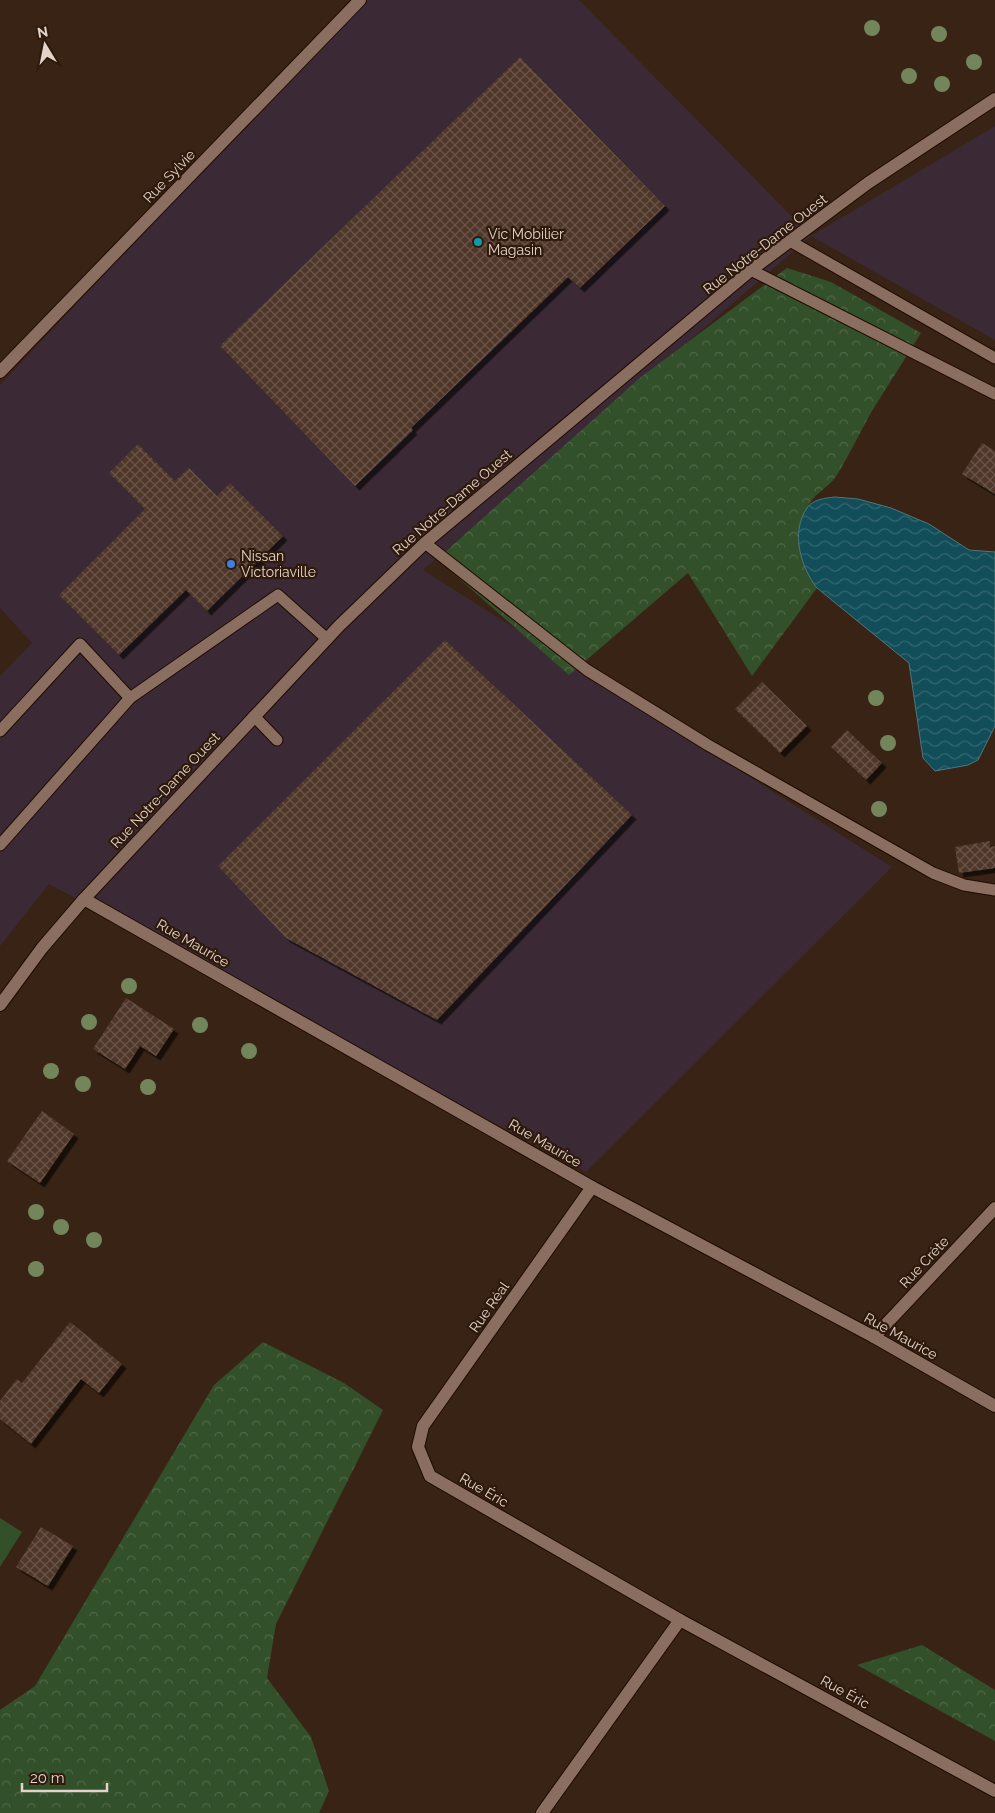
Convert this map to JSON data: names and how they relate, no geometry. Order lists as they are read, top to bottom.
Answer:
{
  "streets": {
    "street": [
      "Rue Sylvie",
      "Rue Notre-Dame Ouest",
      "Rue Maurice",
      "Rue Crète",
      "Rue Réal",
      "Rue Éric"
    ]
  },
  "crossings": [
    ["Rue Notre-Dame Ouest", "Rue Maurice"],
    ["Rue Maurice", "Rue Crète"],
    ["Rue Maurice", "Rue Réal"],
    ["Rue Réal", "Rue Éric"]
  ],
  "places": ["Vic Mobilier Magasin", "Nissan Victoriaville"],
  "scale_bar": "20 m",
  "north": "top"
}
